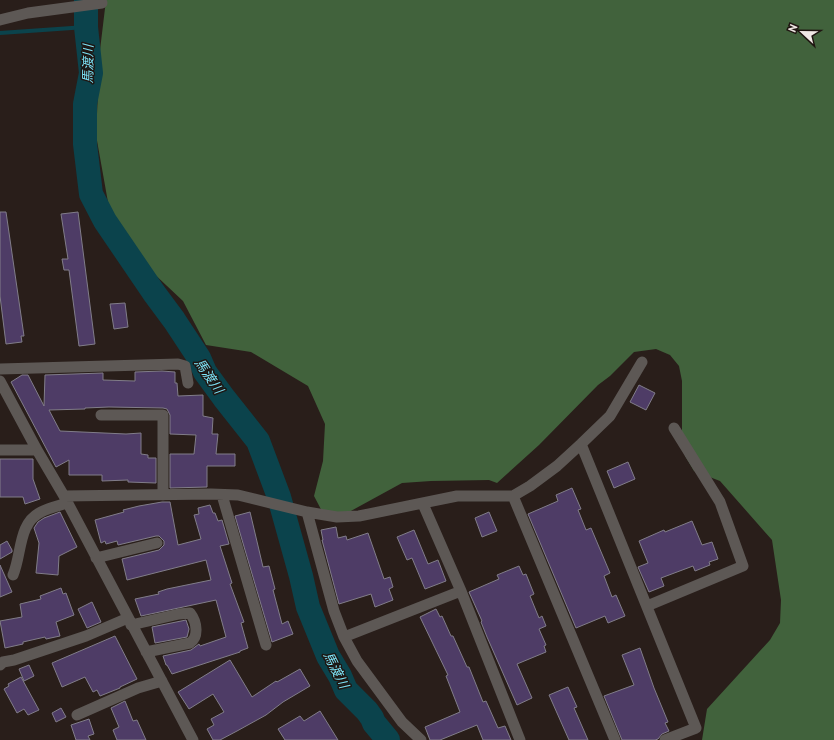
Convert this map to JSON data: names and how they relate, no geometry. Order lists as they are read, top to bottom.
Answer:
{
  "water": ["馬渡川"],
  "north": "left"
}
